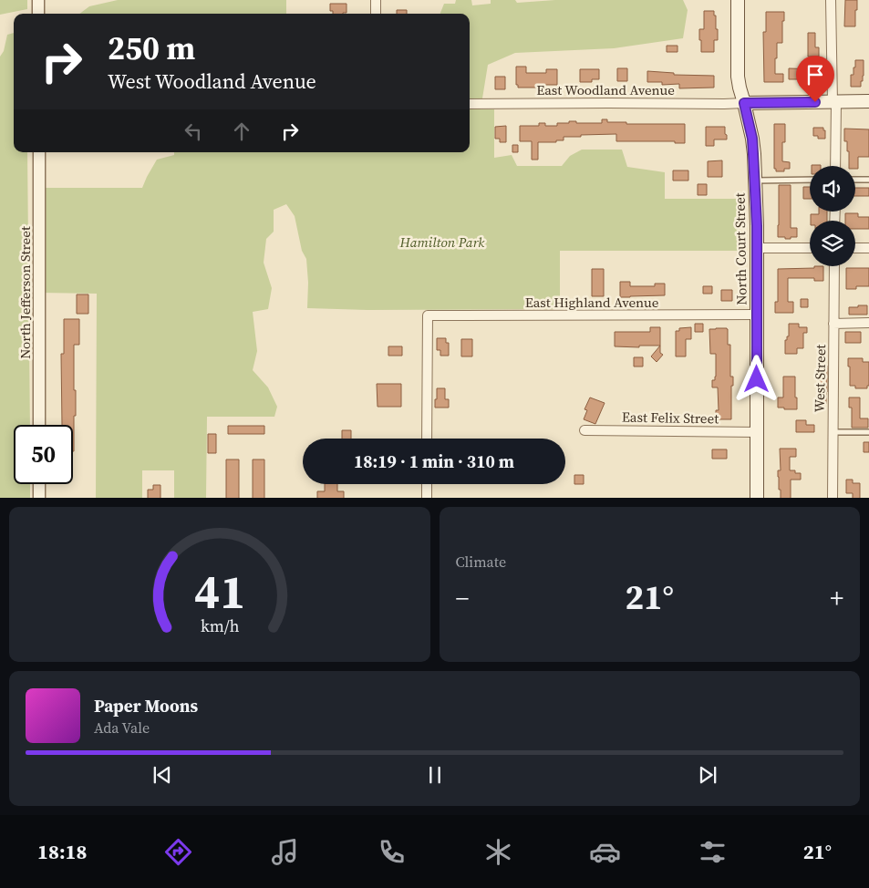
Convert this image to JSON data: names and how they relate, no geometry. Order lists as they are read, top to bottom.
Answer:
{
  "streets": {
    "main road": ["North Court Street"],
    "street": [
      "East Woodland Avenue",
      "North Jefferson Street",
      "East Highland Avenue",
      "West Street",
      "East Felix Street"
    ]
  },
  "crossings": [
    ["East Woodland Avenue", "North Court Street"],
    ["North Court Street", "East Highland Avenue"],
    ["North Court Street", "East Felix Street"]
  ],
  "parks": ["Hamilton Park"],
  "page": {
    "turn": ["250 m", "West Woodland Avenue"],
    "limit": "50",
    "trip": "18:19 · 1 min · 310 m",
    "tile": "Climate",
    "heat": ["−", "21°", "+"],
    "song": ["Paper Moons", "Ada Vale"],
    "tabs": ["18:18", "21°"],
    "gauge": ["41", "km/h"]
  }
}
